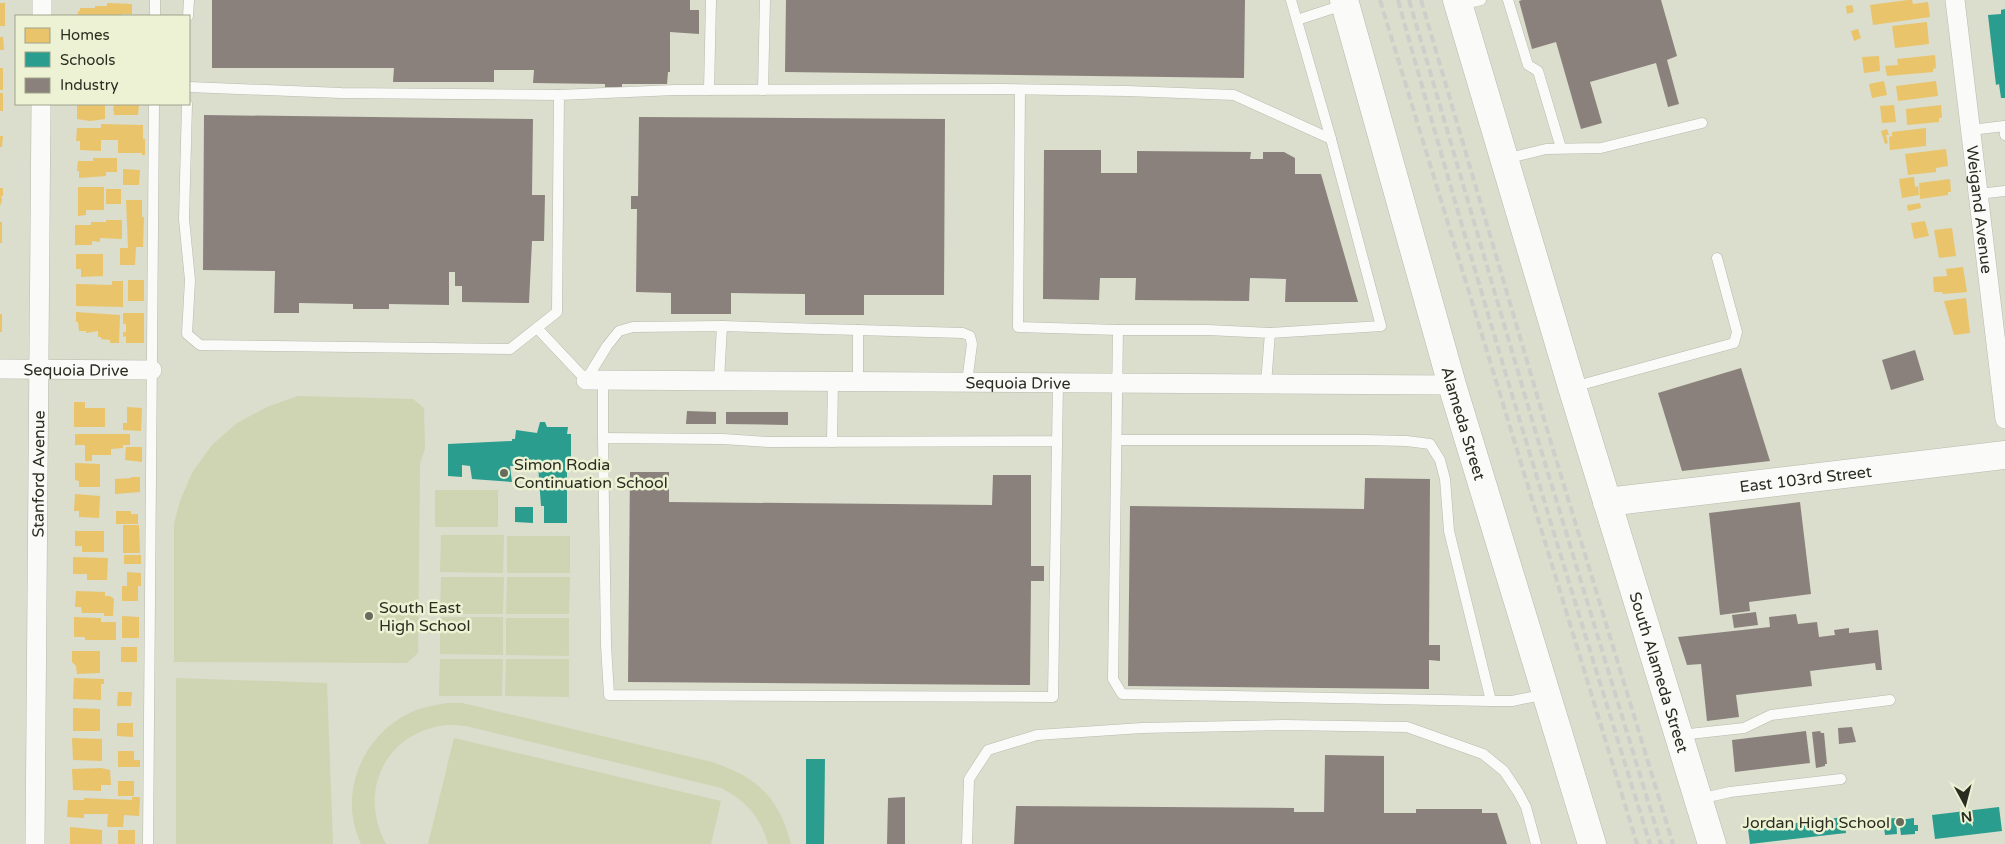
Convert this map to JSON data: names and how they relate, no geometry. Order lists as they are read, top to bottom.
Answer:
{
  "streets": {
    "street": [
      "Weigand Avenue",
      "Sequoia Drive",
      "Alameda Street",
      "Stanford Avenue",
      "East 103rd Street",
      "South Alameda Street"
    ]
  },
  "crossings": [
    ["Sequoia Drive", "Alameda Street"],
    ["Sequoia Drive", "Stanford Avenue"],
    ["East 103rd Street", "South Alameda Street"]
  ],
  "places": ["Simon Rodia Continuation School", "South East High School", "Jordan High School"],
  "legend": ["Homes", "Schools", "Industry"],
  "north": "bottom"
}
